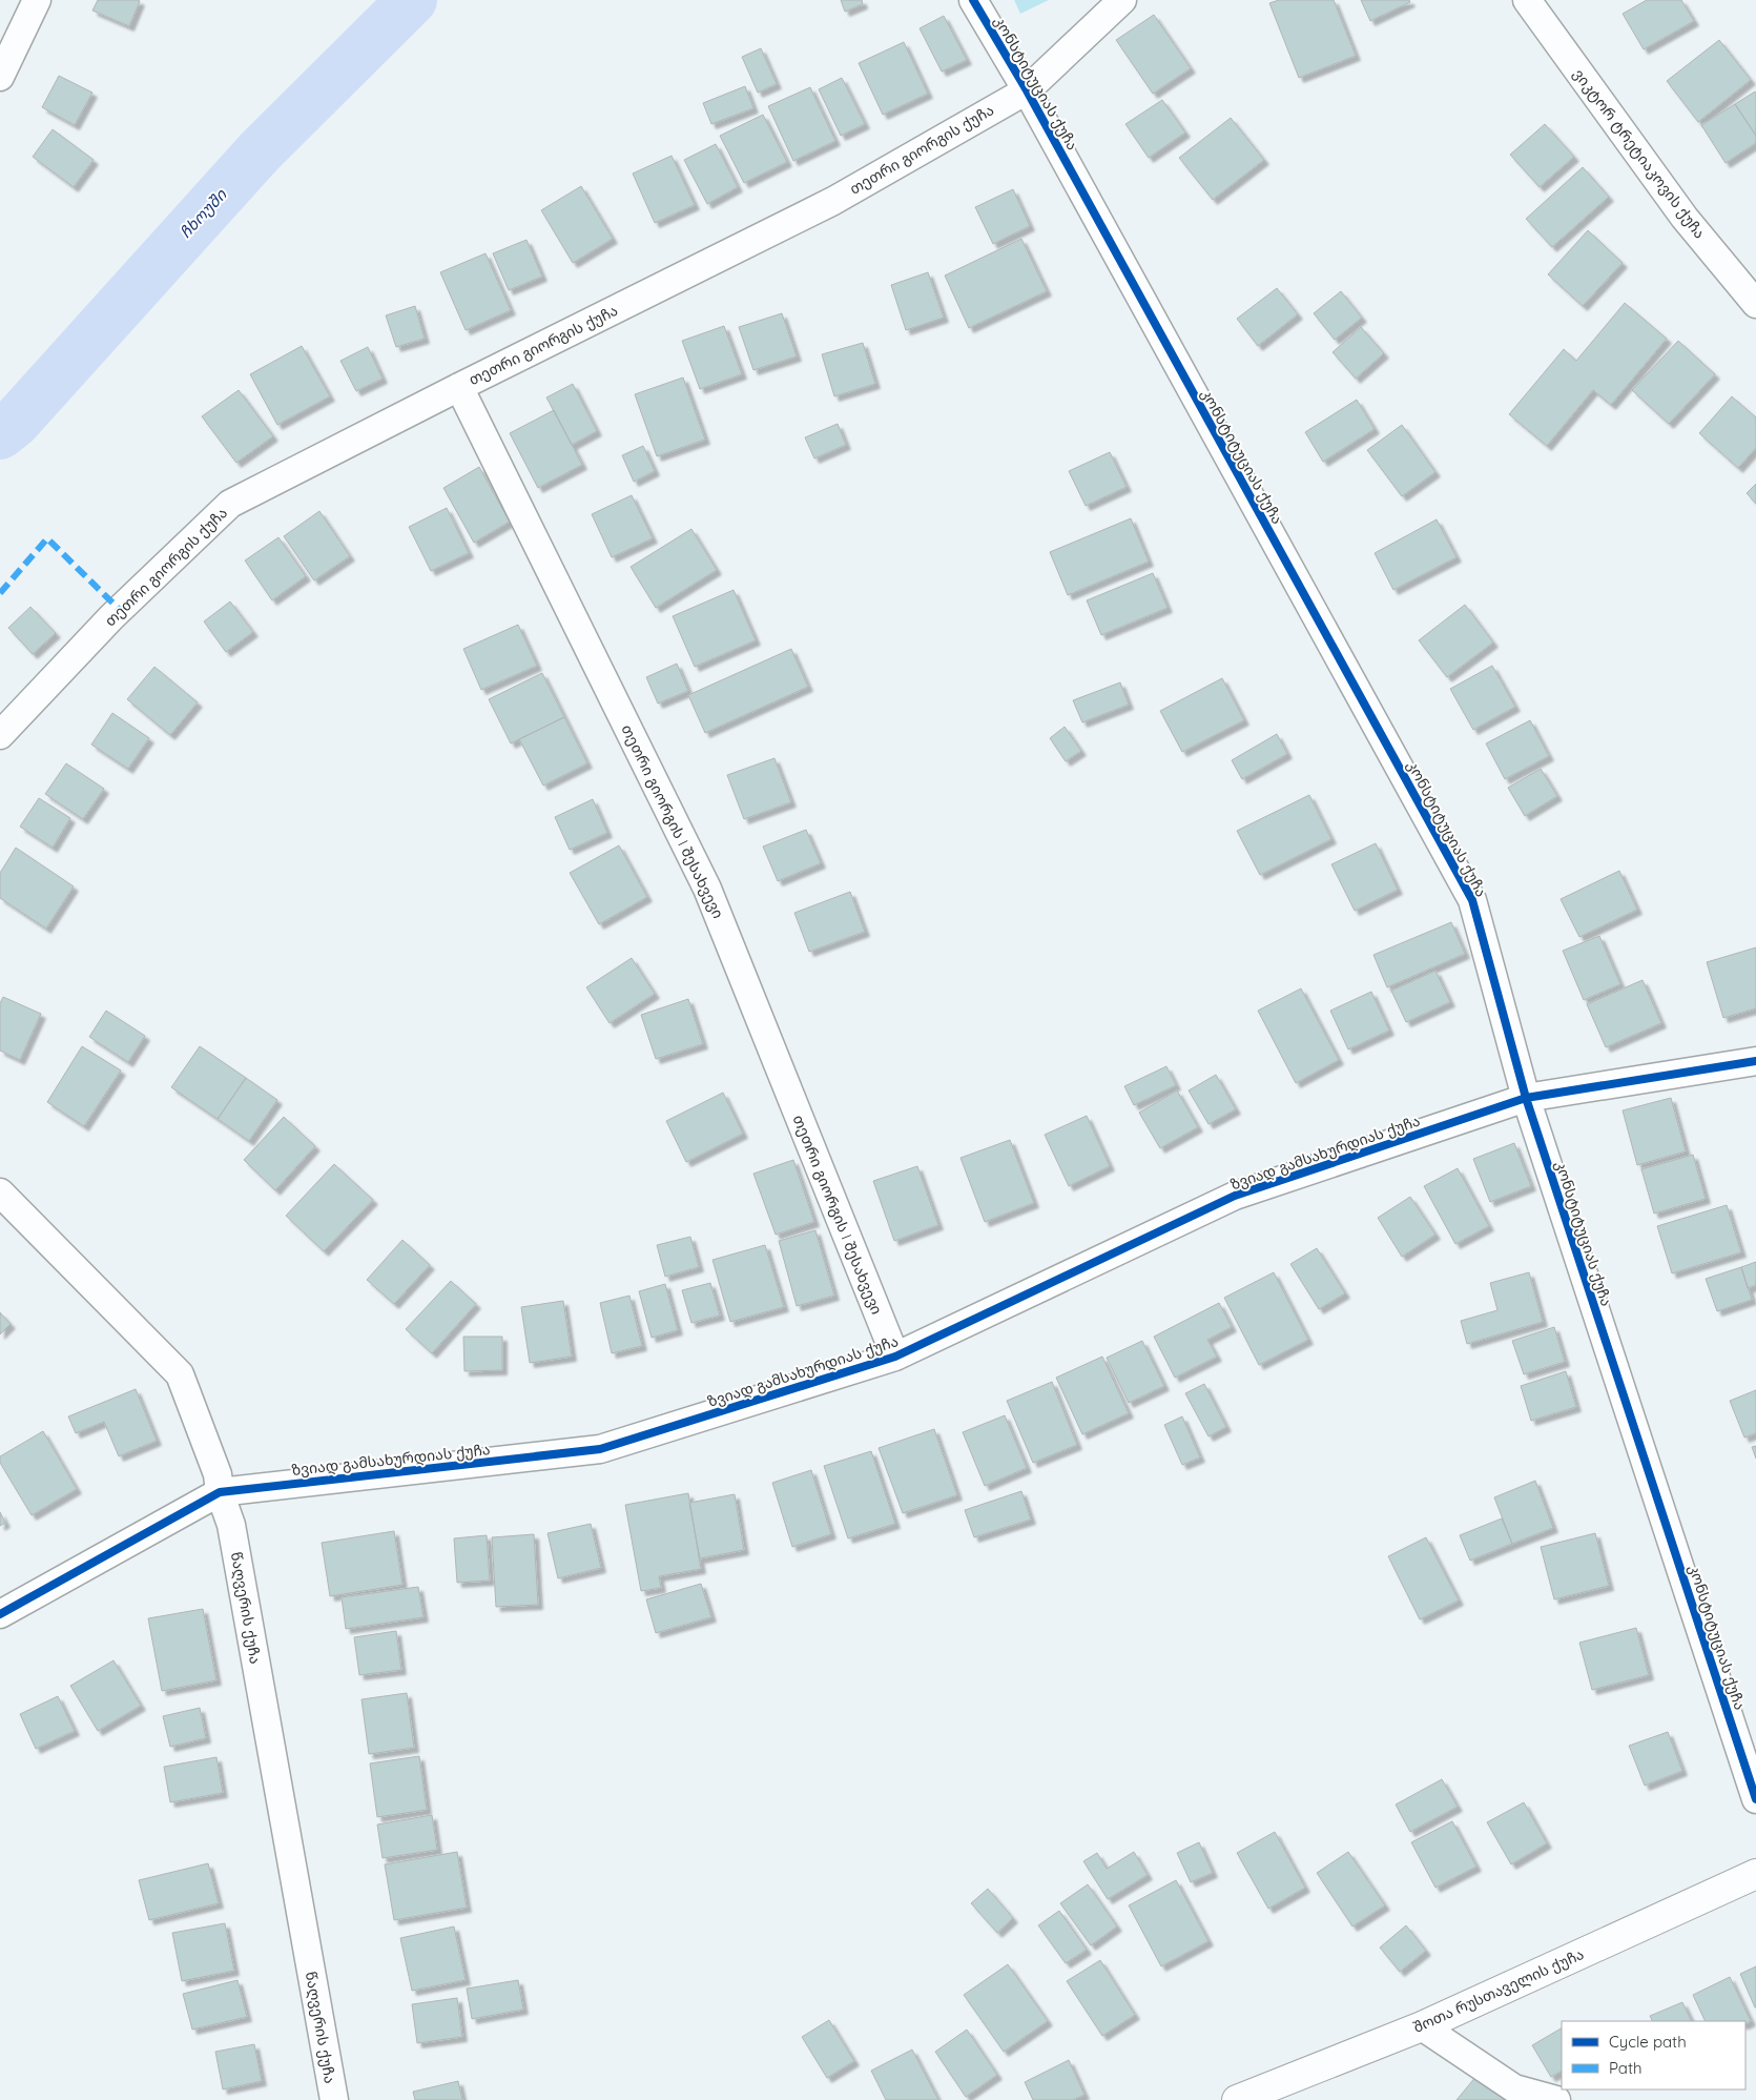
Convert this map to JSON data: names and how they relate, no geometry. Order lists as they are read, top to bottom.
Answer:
{
  "streets": {
    "main road": ["შოთა რუსთაველის ქუჩა"],
    "street": [
      "კონსტიტუციას ქუჩა",
      "თეთრი გიორგის ქუჩა",
      "ვიკტორ ტრეტიაკოვის ქუჩა",
      "თეთრი გიორგის I შესახვევი",
      "ზვიად გამსახურდიას ქუჩა",
      "წაღვერის ქუჩა"
    ]
  },
  "crossings": [
    ["კონსტიტუციას ქუჩა", "თეთრი გიორგის ქუჩა"],
    ["კონსტიტუციას ქუჩა", "ზვიად გამსახურდიას ქუჩა"],
    ["თეთრი გიორგის ქუჩა", "თეთრი გიორგის I შესახვევი"],
    ["თეთრი გიორგის I შესახვევი", "ზვიად გამსახურდიას ქუჩა"],
    ["ზვიად გამსახურდიას ქუჩა", "წაღვერის ქუჩა"]
  ],
  "water": ["ჩხოუში"],
  "legend": ["Cycle path", "Path"]
}
